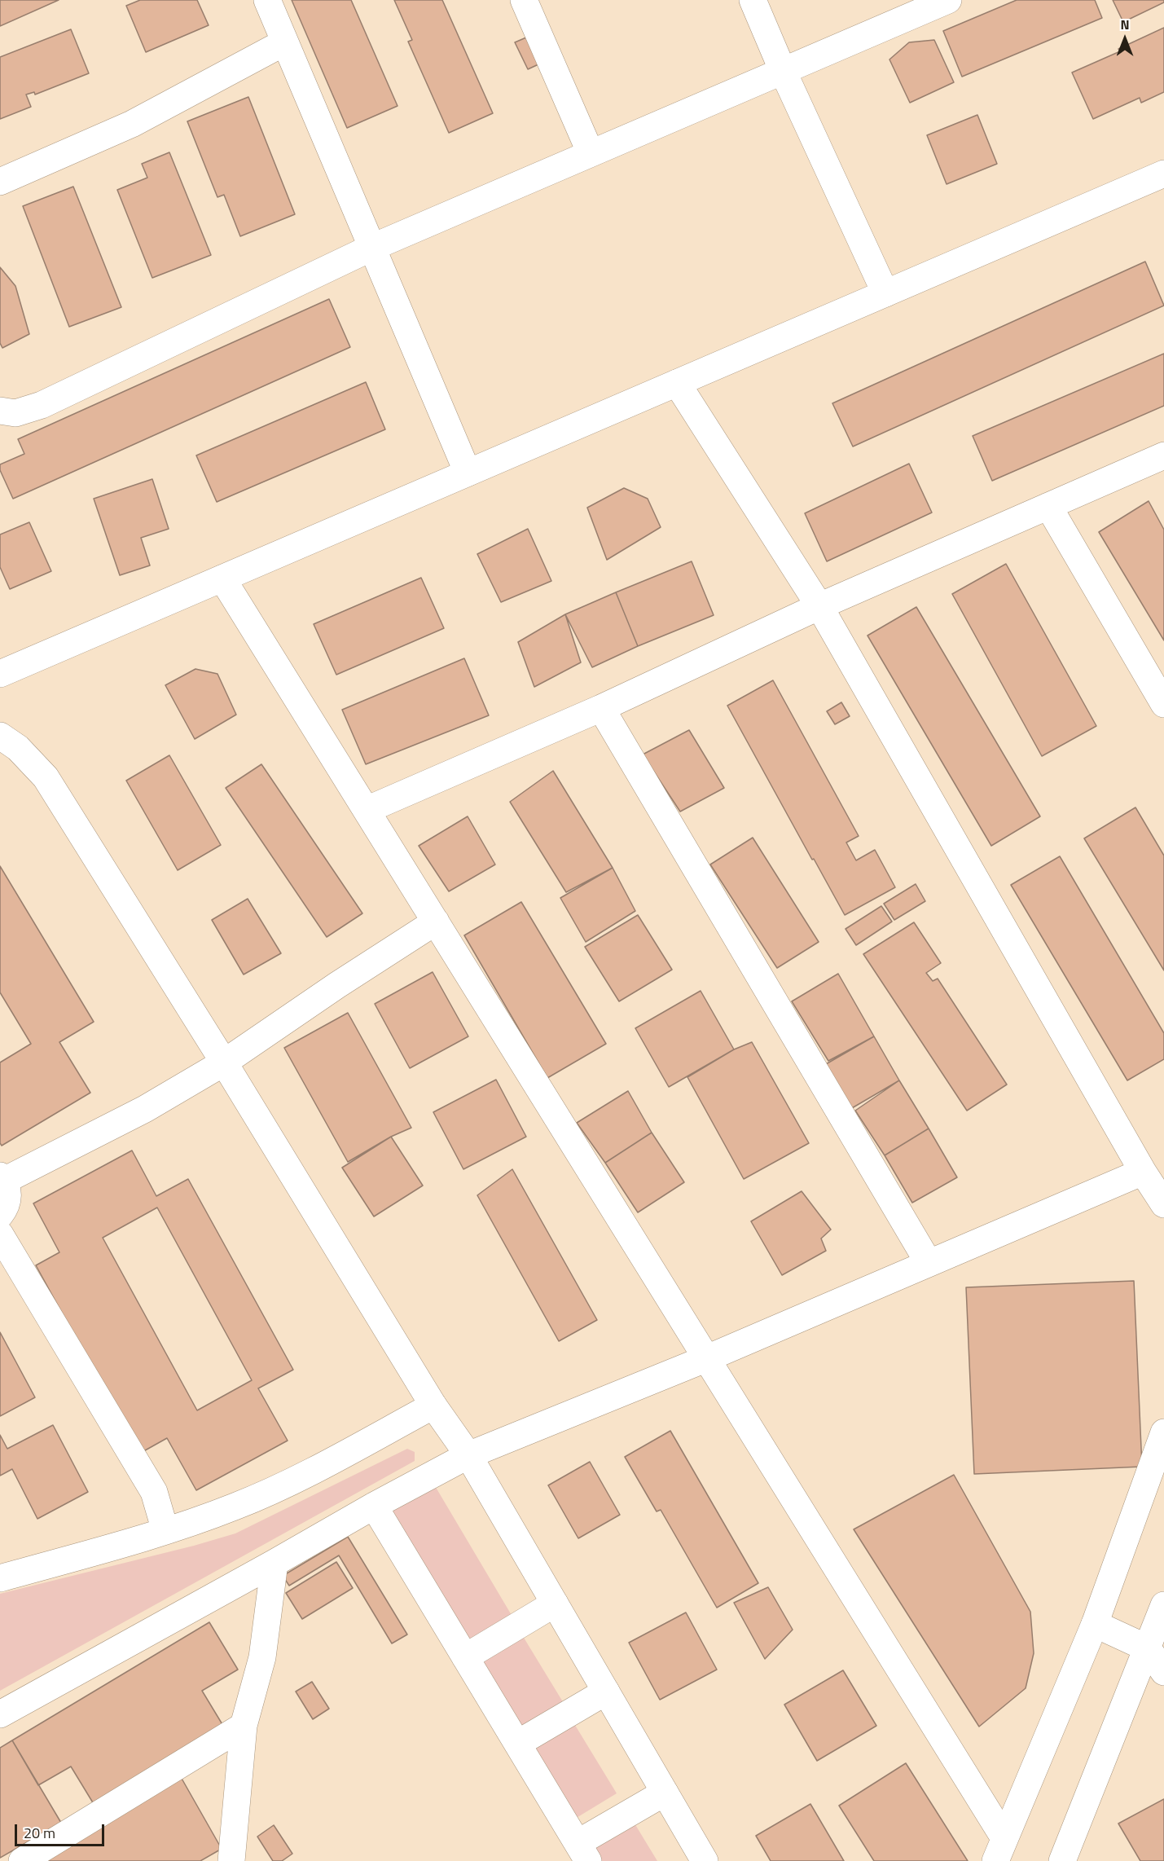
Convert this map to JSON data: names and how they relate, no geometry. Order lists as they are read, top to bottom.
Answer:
{
  "scale_bar": "20 m",
  "north": "top"
}
